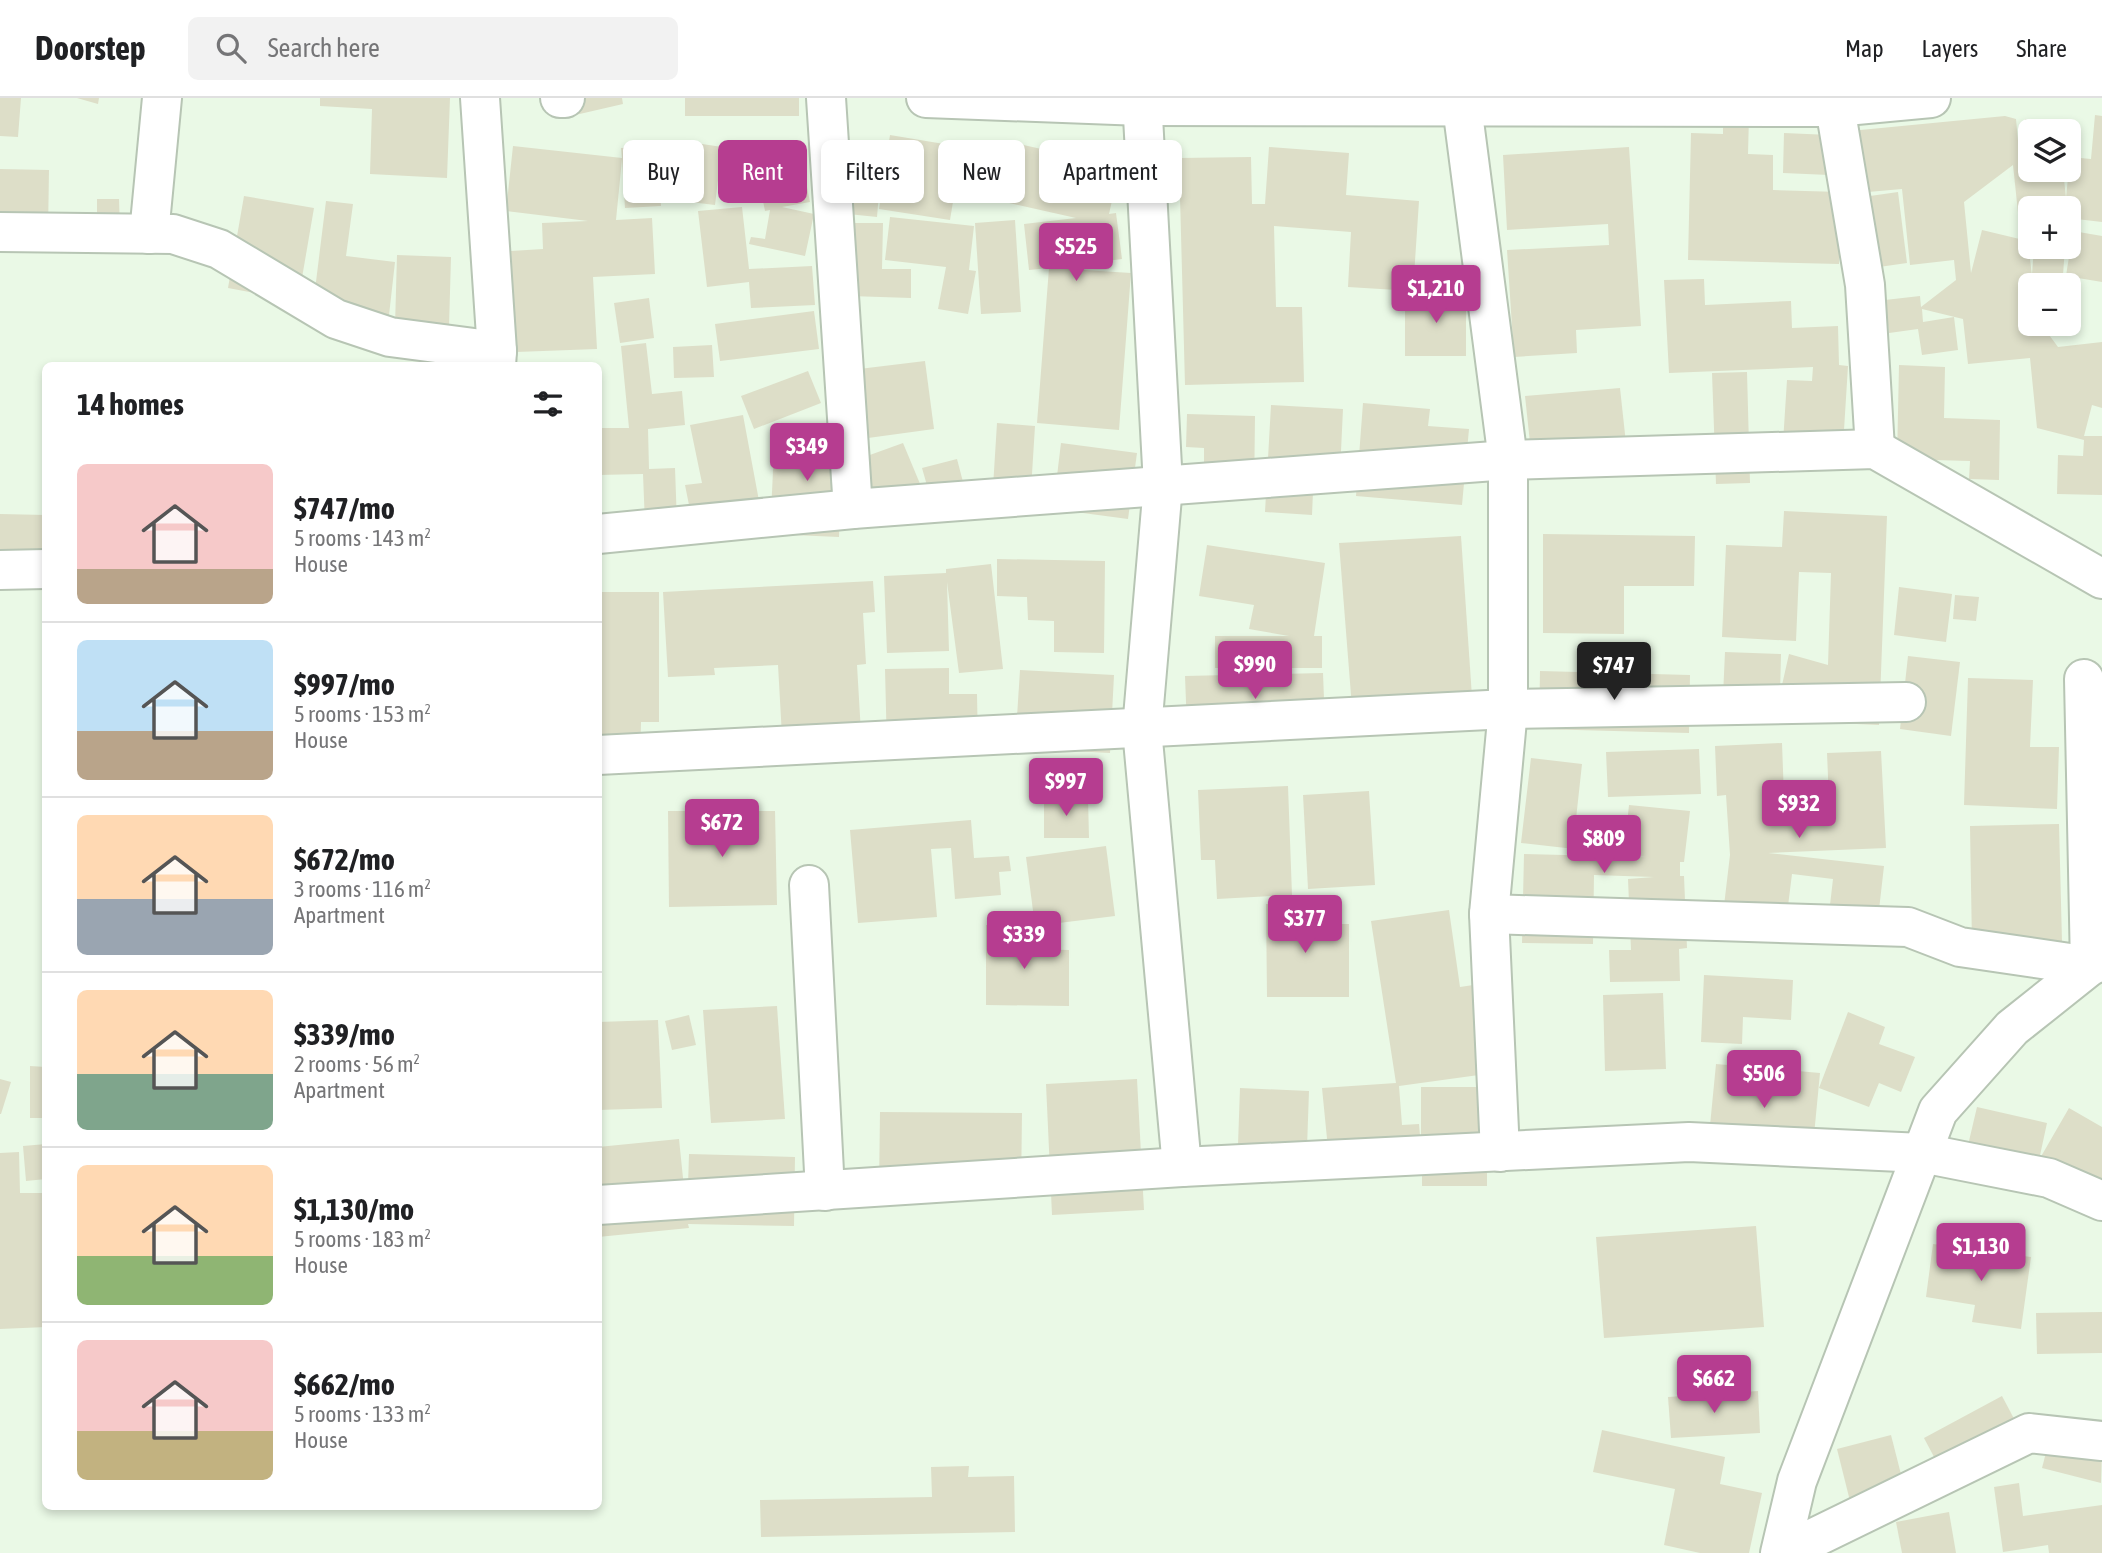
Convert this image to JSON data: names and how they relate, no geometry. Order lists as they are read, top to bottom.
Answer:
{
  "page": {
    "header": "Doorstep",
    "search": "Search here",
    "nav": ["Map", "Layers", "Share"],
    "map_buttons": ["+", "−"],
    "chip": [
      "Buy",
      "Rent",
      "Filters",
      "New",
      "Apartment"
    ],
    "price": [
      "$525",
      "$1,210",
      "$349",
      "$990",
      "$747",
      "$997",
      "$932",
      "$672",
      "$809",
      "$377",
      "$339",
      "$506",
      "$1,130",
      "$662"
    ],
    "heading": "14 homes",
    "list": [
      {
        "name": "$747/mo",
        "note": "5 rooms · 143 m² · House"
      },
      {
        "name": "$997/mo",
        "note": "5 rooms · 153 m² · House"
      },
      {
        "name": "$672/mo",
        "note": "3 rooms · 116 m² · Apartment"
      },
      {
        "name": "$339/mo",
        "note": "2 rooms · 56 m² · Apartment"
      },
      {
        "name": "$1,130/mo",
        "note": "5 rooms · 183 m² · House"
      },
      {
        "name": "$662/mo",
        "note": "5 rooms · 133 m² · House"
      }
    ]
  }
}
